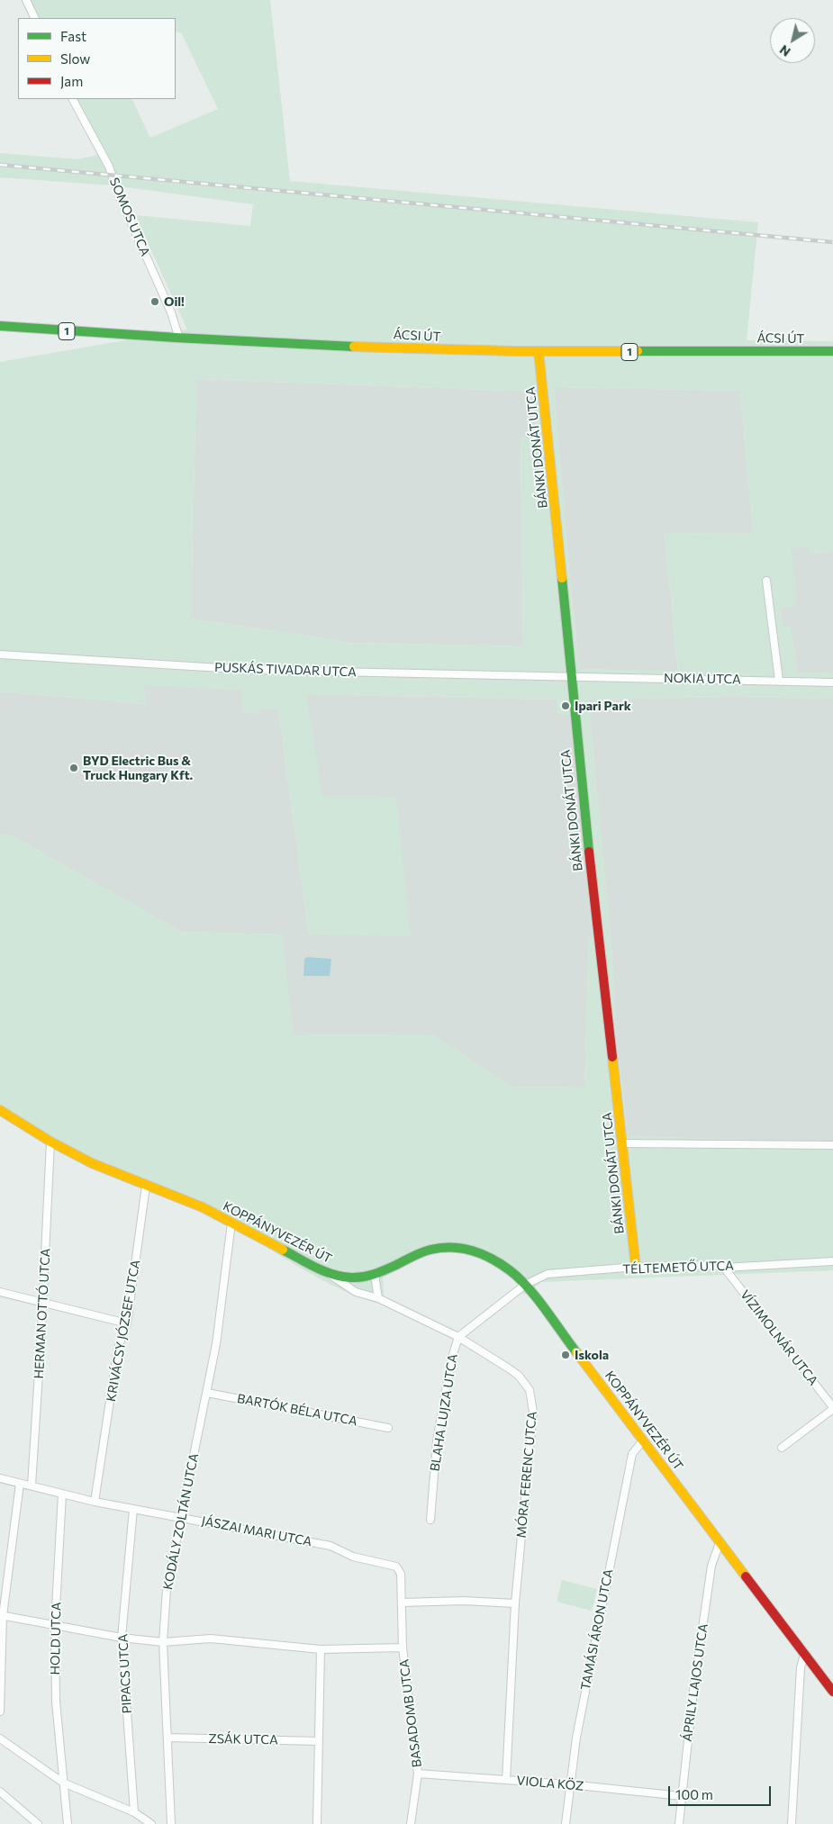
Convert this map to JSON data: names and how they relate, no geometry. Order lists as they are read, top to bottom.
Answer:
{
  "streets": {
    "street": [
      "SOMOS UTCA",
      "1",
      "ÁCSI ÚT",
      "BÁNKI DONÁT UTCA",
      "PUSKÁS TIVADAR UTCA",
      "NOKIA UTCA",
      "KOPPÁNYVEZÉR ÚT",
      "TÉLTEMETŐ UTCA",
      "HERMAN OTTÓ UTCA",
      "KRIVÁCSY JÓZSEF UTCA",
      "VÍZIMOLNÁR UTCA",
      "BARTÓK BÉLA UTCA",
      "BLAHA LUJZA UTCA",
      "MÓRA FERENC UTCA",
      "KODÁLY ZOLTÁN UTCA",
      "JÁSZAI MARI UTCA",
      "TAMÁSI ÁRON UTCA",
      "HOLD UTCA",
      "PIPACS UTCA",
      "ÁPRILY LAJOS UTCA",
      "BASADOMB UTCA",
      "ZSÁK UTCA",
      "VIOLA KÖZ"
    ]
  },
  "crossings": [
    ["SOMOS UTCA", "ÁCSI ÚT"],
    ["ÁCSI ÚT", "BÁNKI DONÁT UTCA"],
    ["BÁNKI DONÁT UTCA", "PUSKÁS TIVADAR UTCA"],
    ["BÁNKI DONÁT UTCA", "NOKIA UTCA"],
    ["BÁNKI DONÁT UTCA", "TÉLTEMETŐ UTCA"],
    ["PUSKÁS TIVADAR UTCA", "NOKIA UTCA"],
    ["KOPPÁNYVEZÉR ÚT", "TÉLTEMETŐ UTCA"],
    ["KOPPÁNYVEZÉR ÚT", "HERMAN OTTÓ UTCA"],
    ["KOPPÁNYVEZÉR ÚT", "KRIVÁCSY JÓZSEF UTCA"],
    ["KOPPÁNYVEZÉR ÚT", "BLAHA LUJZA UTCA"],
    ["KOPPÁNYVEZÉR ÚT", "MÓRA FERENC UTCA"],
    ["KOPPÁNYVEZÉR ÚT", "KODÁLY ZOLTÁN UTCA"],
    ["KOPPÁNYVEZÉR ÚT", "TAMÁSI ÁRON UTCA"],
    ["KOPPÁNYVEZÉR ÚT", "ÁPRILY LAJOS UTCA"],
    ["TÉLTEMETŐ UTCA", "VÍZIMOLNÁR UTCA"],
    ["TÉLTEMETŐ UTCA", "BLAHA LUJZA UTCA"],
    ["HERMAN OTTÓ UTCA", "JÁSZAI MARI UTCA"],
    ["KRIVÁCSY JÓZSEF UTCA", "JÁSZAI MARI UTCA"],
    ["BARTÓK BÉLA UTCA", "KODÁLY ZOLTÁN UTCA"],
    ["BLAHA LUJZA UTCA", "MÓRA FERENC UTCA"],
    ["MÓRA FERENC UTCA", "VIOLA KÖZ"],
    ["KODÁLY ZOLTÁN UTCA", "JÁSZAI MARI UTCA"],
    ["KODÁLY ZOLTÁN UTCA", "ZSÁK UTCA"],
    ["JÁSZAI MARI UTCA", "HOLD UTCA"],
    ["JÁSZAI MARI UTCA", "PIPACS UTCA"],
    ["JÁSZAI MARI UTCA", "BASADOMB UTCA"],
    ["TAMÁSI ÁRON UTCA", "VIOLA KÖZ"],
    ["ÁPRILY LAJOS UTCA", "VIOLA KÖZ"],
    ["BASADOMB UTCA", "VIOLA KÖZ"]
  ],
  "places": [
    "Oil!",
    "Ipari Park",
    "BYD Electric Bus & Truck Hungary Kft.",
    "Iskola"
  ],
  "legend": ["Fast", "Slow", "Jam"],
  "scale_bar": "100 m",
  "north": "bottom left"
}
